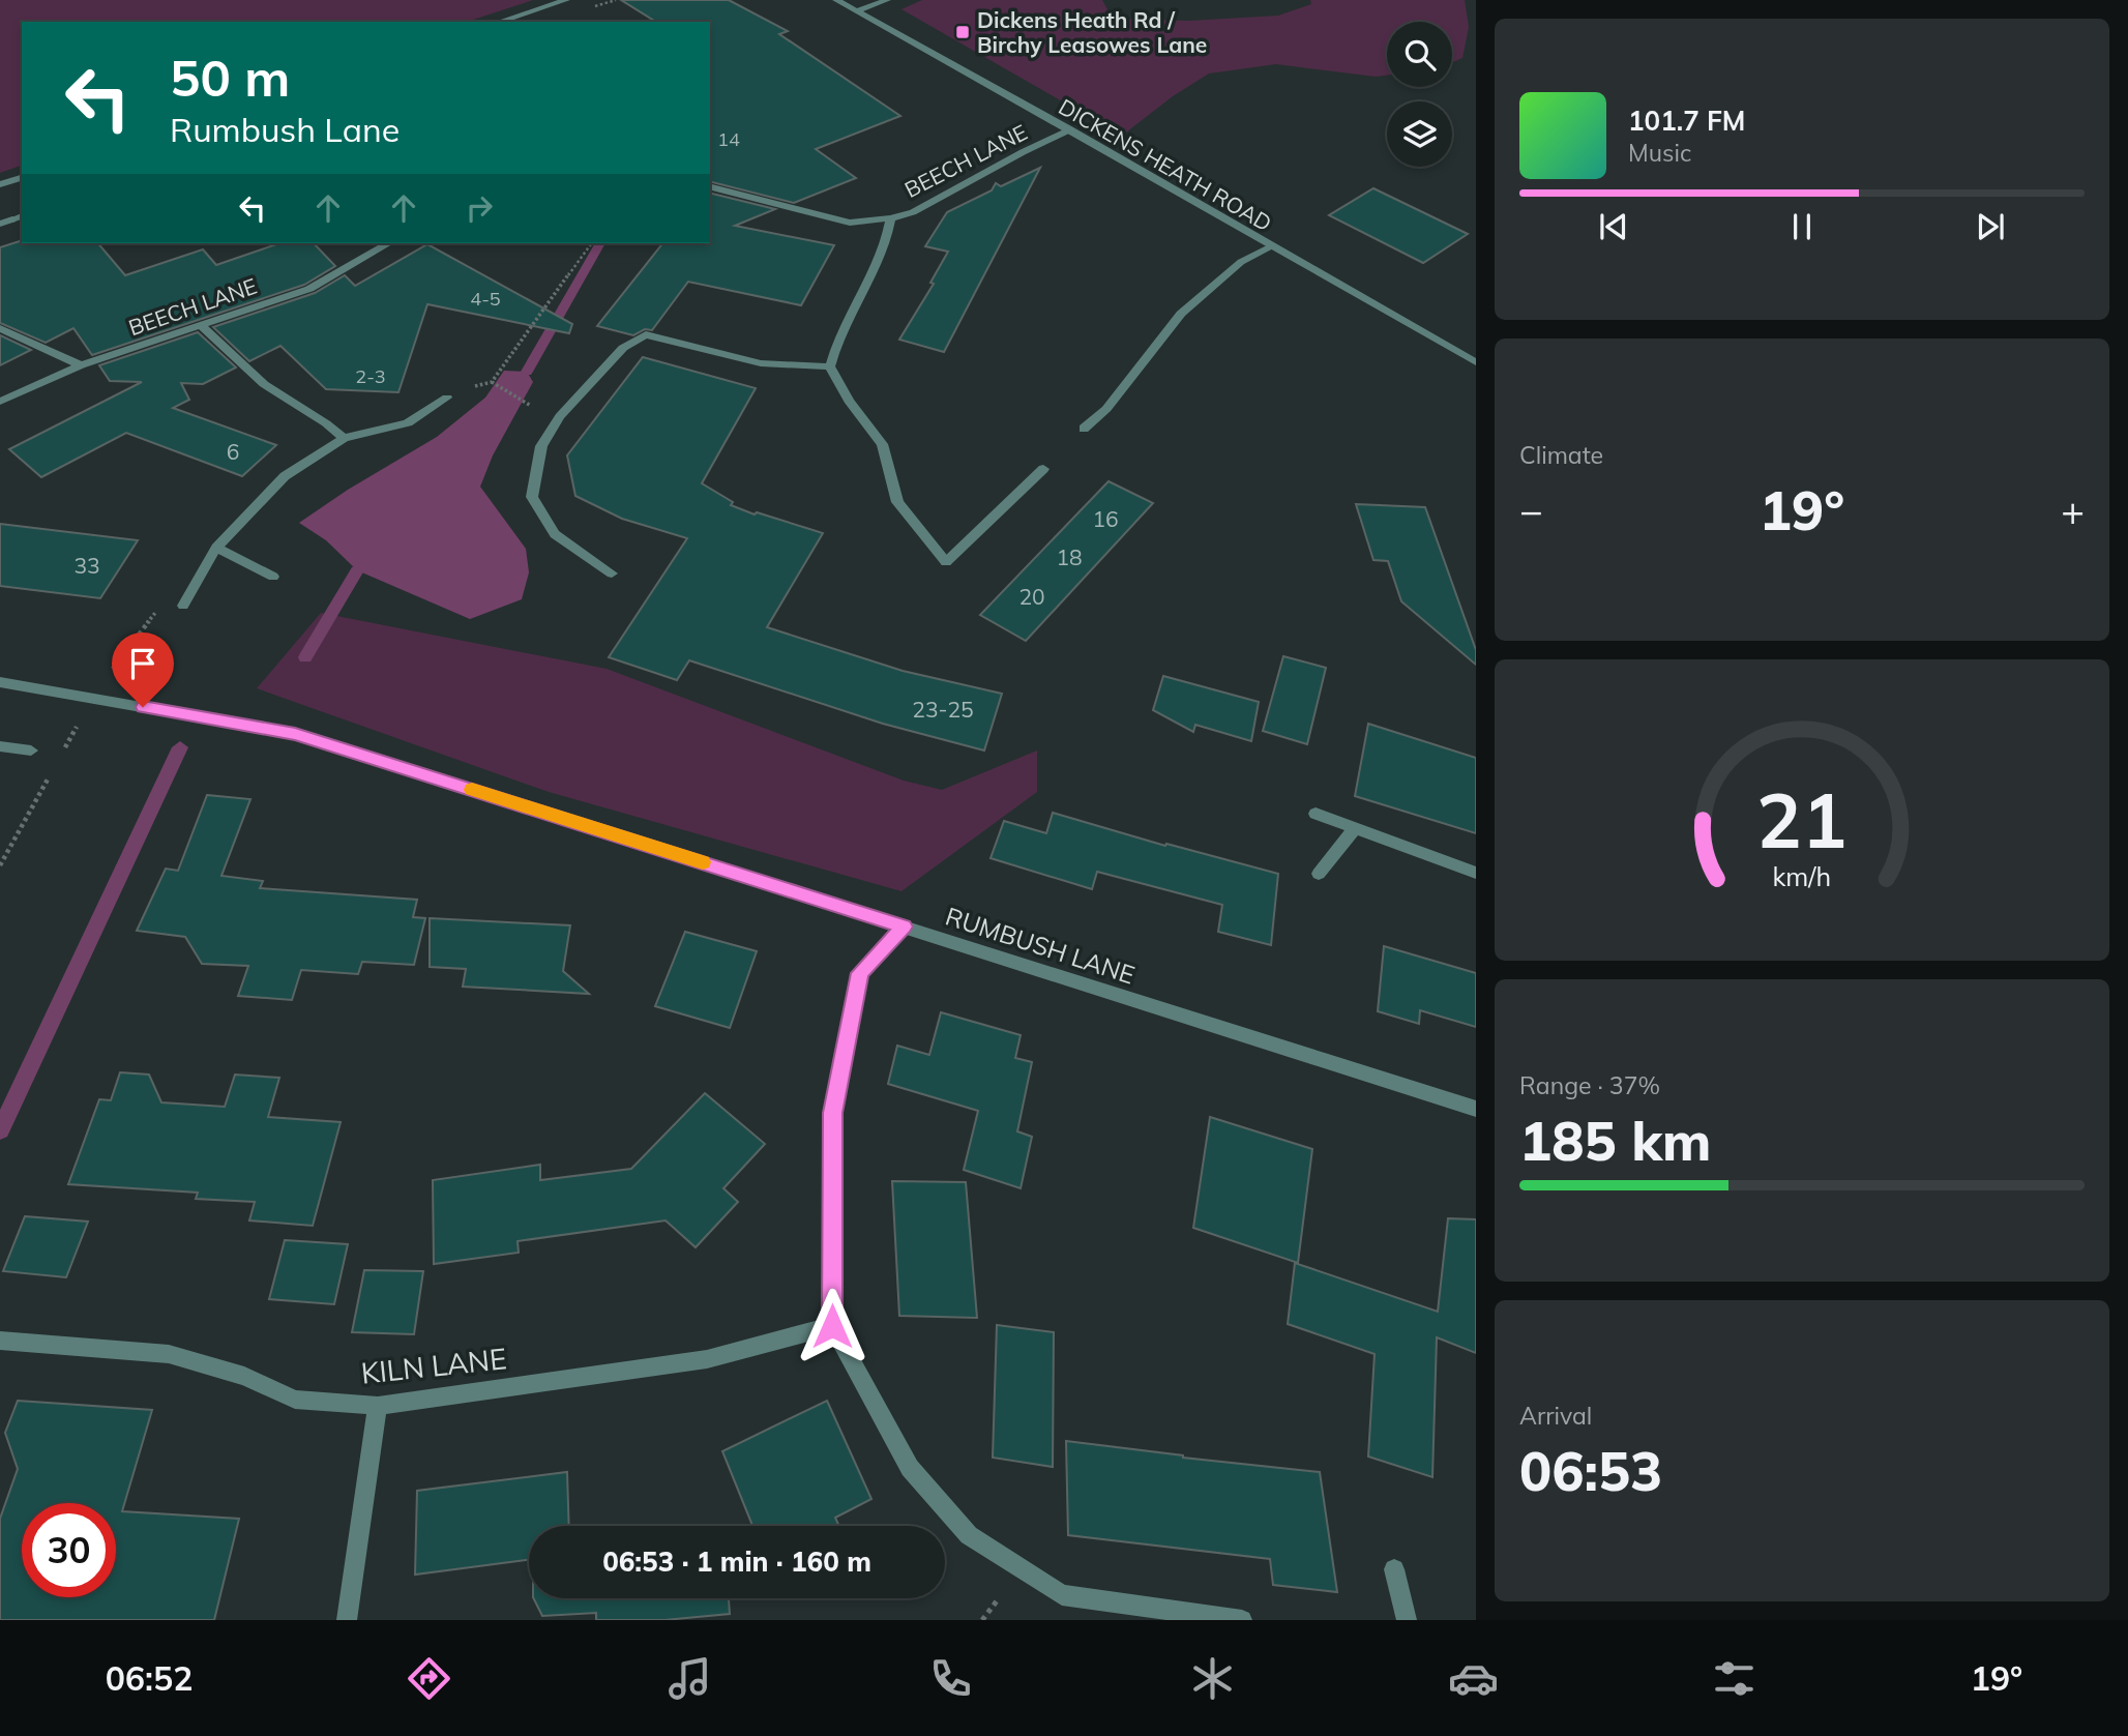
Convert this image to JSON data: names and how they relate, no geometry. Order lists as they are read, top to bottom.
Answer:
{
  "streets": {
    "street": [
      "BEECH LANE",
      "DICKENS HEATH ROAD",
      "RUMBUSH LANE",
      "KILN LANE"
    ]
  },
  "crossings": [
    ["BEECH LANE", "DICKENS HEATH ROAD"]
  ],
  "places": {
    "transit": ["Dickens Heath Rd / Birchy Leasowes Lane"]
  },
  "house_numbers": [
    "14",
    "4-5",
    "2-3",
    "6",
    "16",
    "18",
    "33",
    "20",
    "23-25"
  ],
  "page": {
    "turn": ["50 m", "Rumbush Lane"],
    "song": ["101.7 FM", "Music"],
    "tile": [
      "Climate",
      ["Range · 37%", "185 km"],
      ["Arrival", "06:53"]
    ],
    "heat": ["−", "19°", "+"],
    "limit": "30",
    "trip": "06:53 · 1 min · 160 m",
    "tabs": ["06:52", "19°"],
    "gauge": ["21", "km/h"]
  }
}
